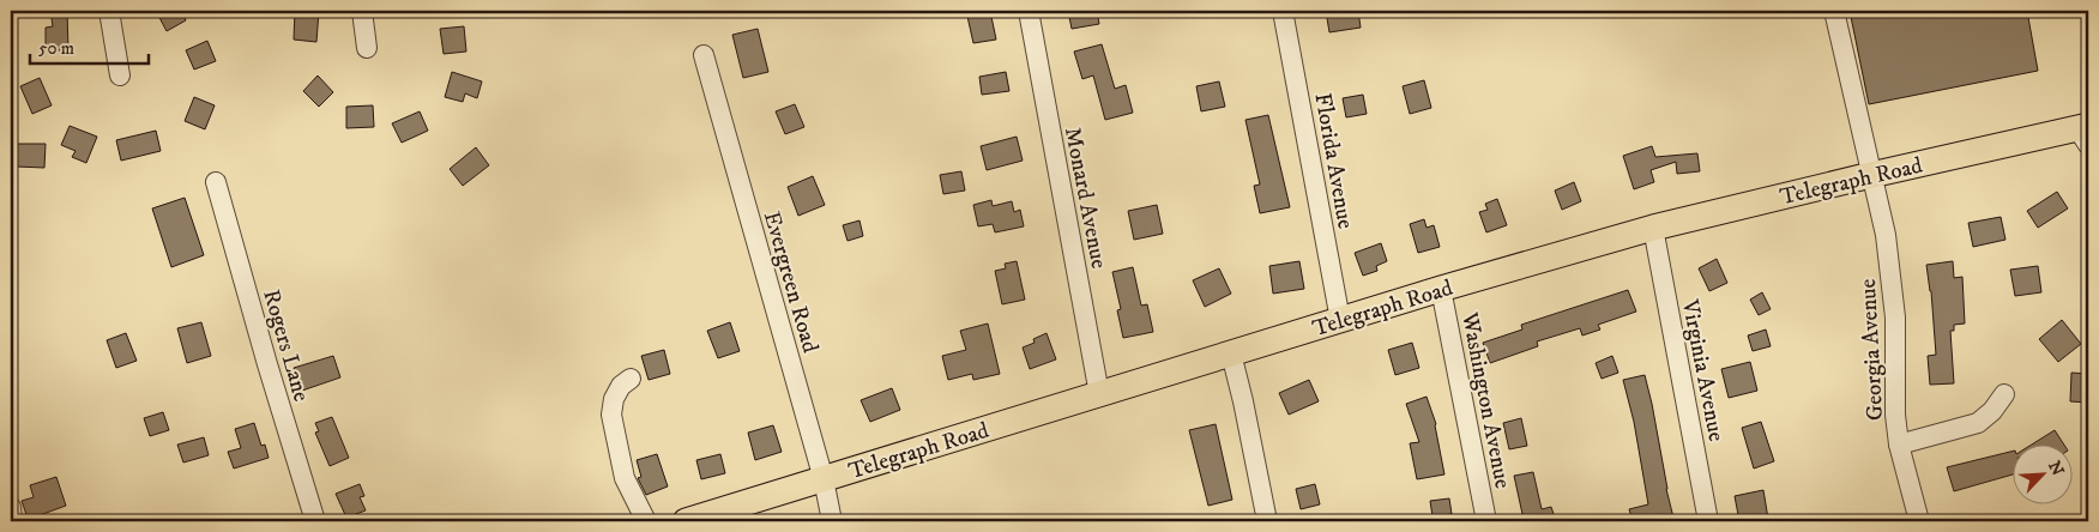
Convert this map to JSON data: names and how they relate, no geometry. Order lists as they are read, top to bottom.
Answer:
{
  "streets": {
    "main road": ["Telegraph Road"],
    "street": [
      "Florida Avenue",
      "Monard Avenue",
      "Evergreen Road",
      "Rogers Lane",
      "Georgia Avenue",
      "Virginia Avenue",
      "Washington Avenue"
    ]
  },
  "crossings": [
    ["Florida Avenue", "Telegraph Road"],
    ["Telegraph Road", "Monard Avenue"],
    ["Telegraph Road", "Evergreen Road"],
    ["Telegraph Road", "Georgia Avenue"],
    ["Telegraph Road", "Virginia Avenue"],
    ["Telegraph Road", "Washington Avenue"]
  ],
  "scale_bar": "50 m",
  "north": "top right"
}
